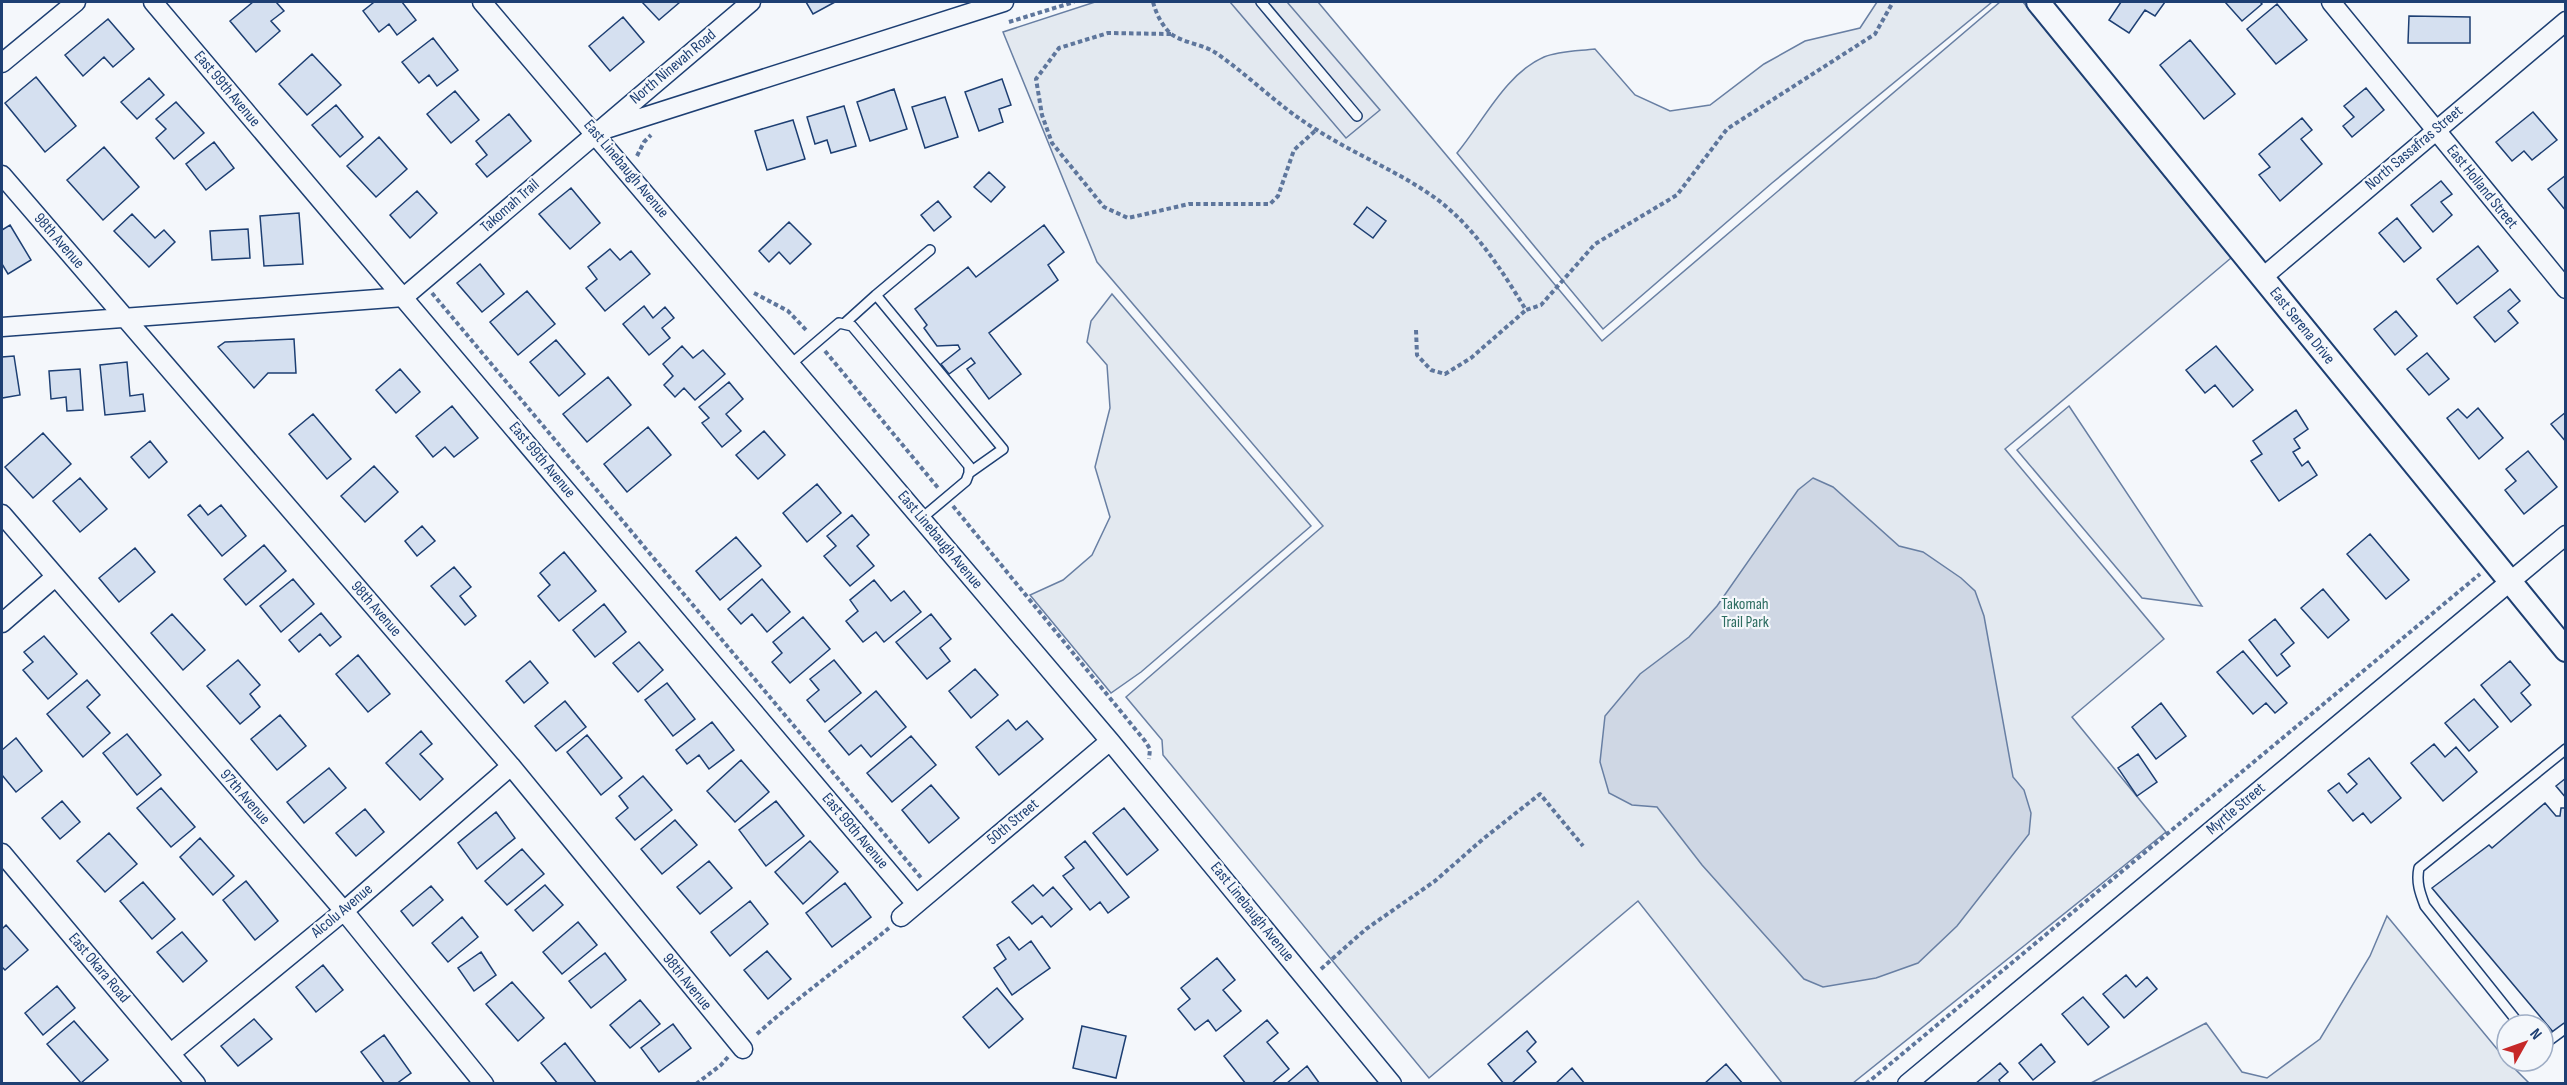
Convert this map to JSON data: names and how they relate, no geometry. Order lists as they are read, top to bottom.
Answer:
{
  "streets": {
    "street": [
      "North Ninevah Road",
      "East 99th Avenue",
      "North Sassafras Street",
      "East Linebaugh Avenue",
      "East Holland Street",
      "Takomah Trail",
      "98th Avenue",
      "East Serena Drive",
      "97th Avenue",
      "Myrtle Street",
      "50th Street",
      "Alcolu Avenue",
      "East Okara Road"
    ]
  },
  "crossings": [
    ["North Ninevah Road", "East Linebaugh Avenue"],
    ["North Ninevah Road", "Takomah Trail"],
    ["East 99th Avenue", "Takomah Trail"],
    ["East 99th Avenue", "50th Street"],
    ["North Sassafras Street", "East Holland Street"],
    ["North Sassafras Street", "East Serena Drive"],
    ["East Linebaugh Avenue", "Takomah Trail"],
    ["East Linebaugh Avenue", "50th Street"],
    ["98th Avenue", "Alcolu Avenue"],
    ["East Serena Drive", "Myrtle Street"],
    ["97th Avenue", "Alcolu Avenue"],
    ["Alcolu Avenue", "East Okara Road"]
  ],
  "parks": ["Takomah Trail Park"],
  "north": "top right"
}
